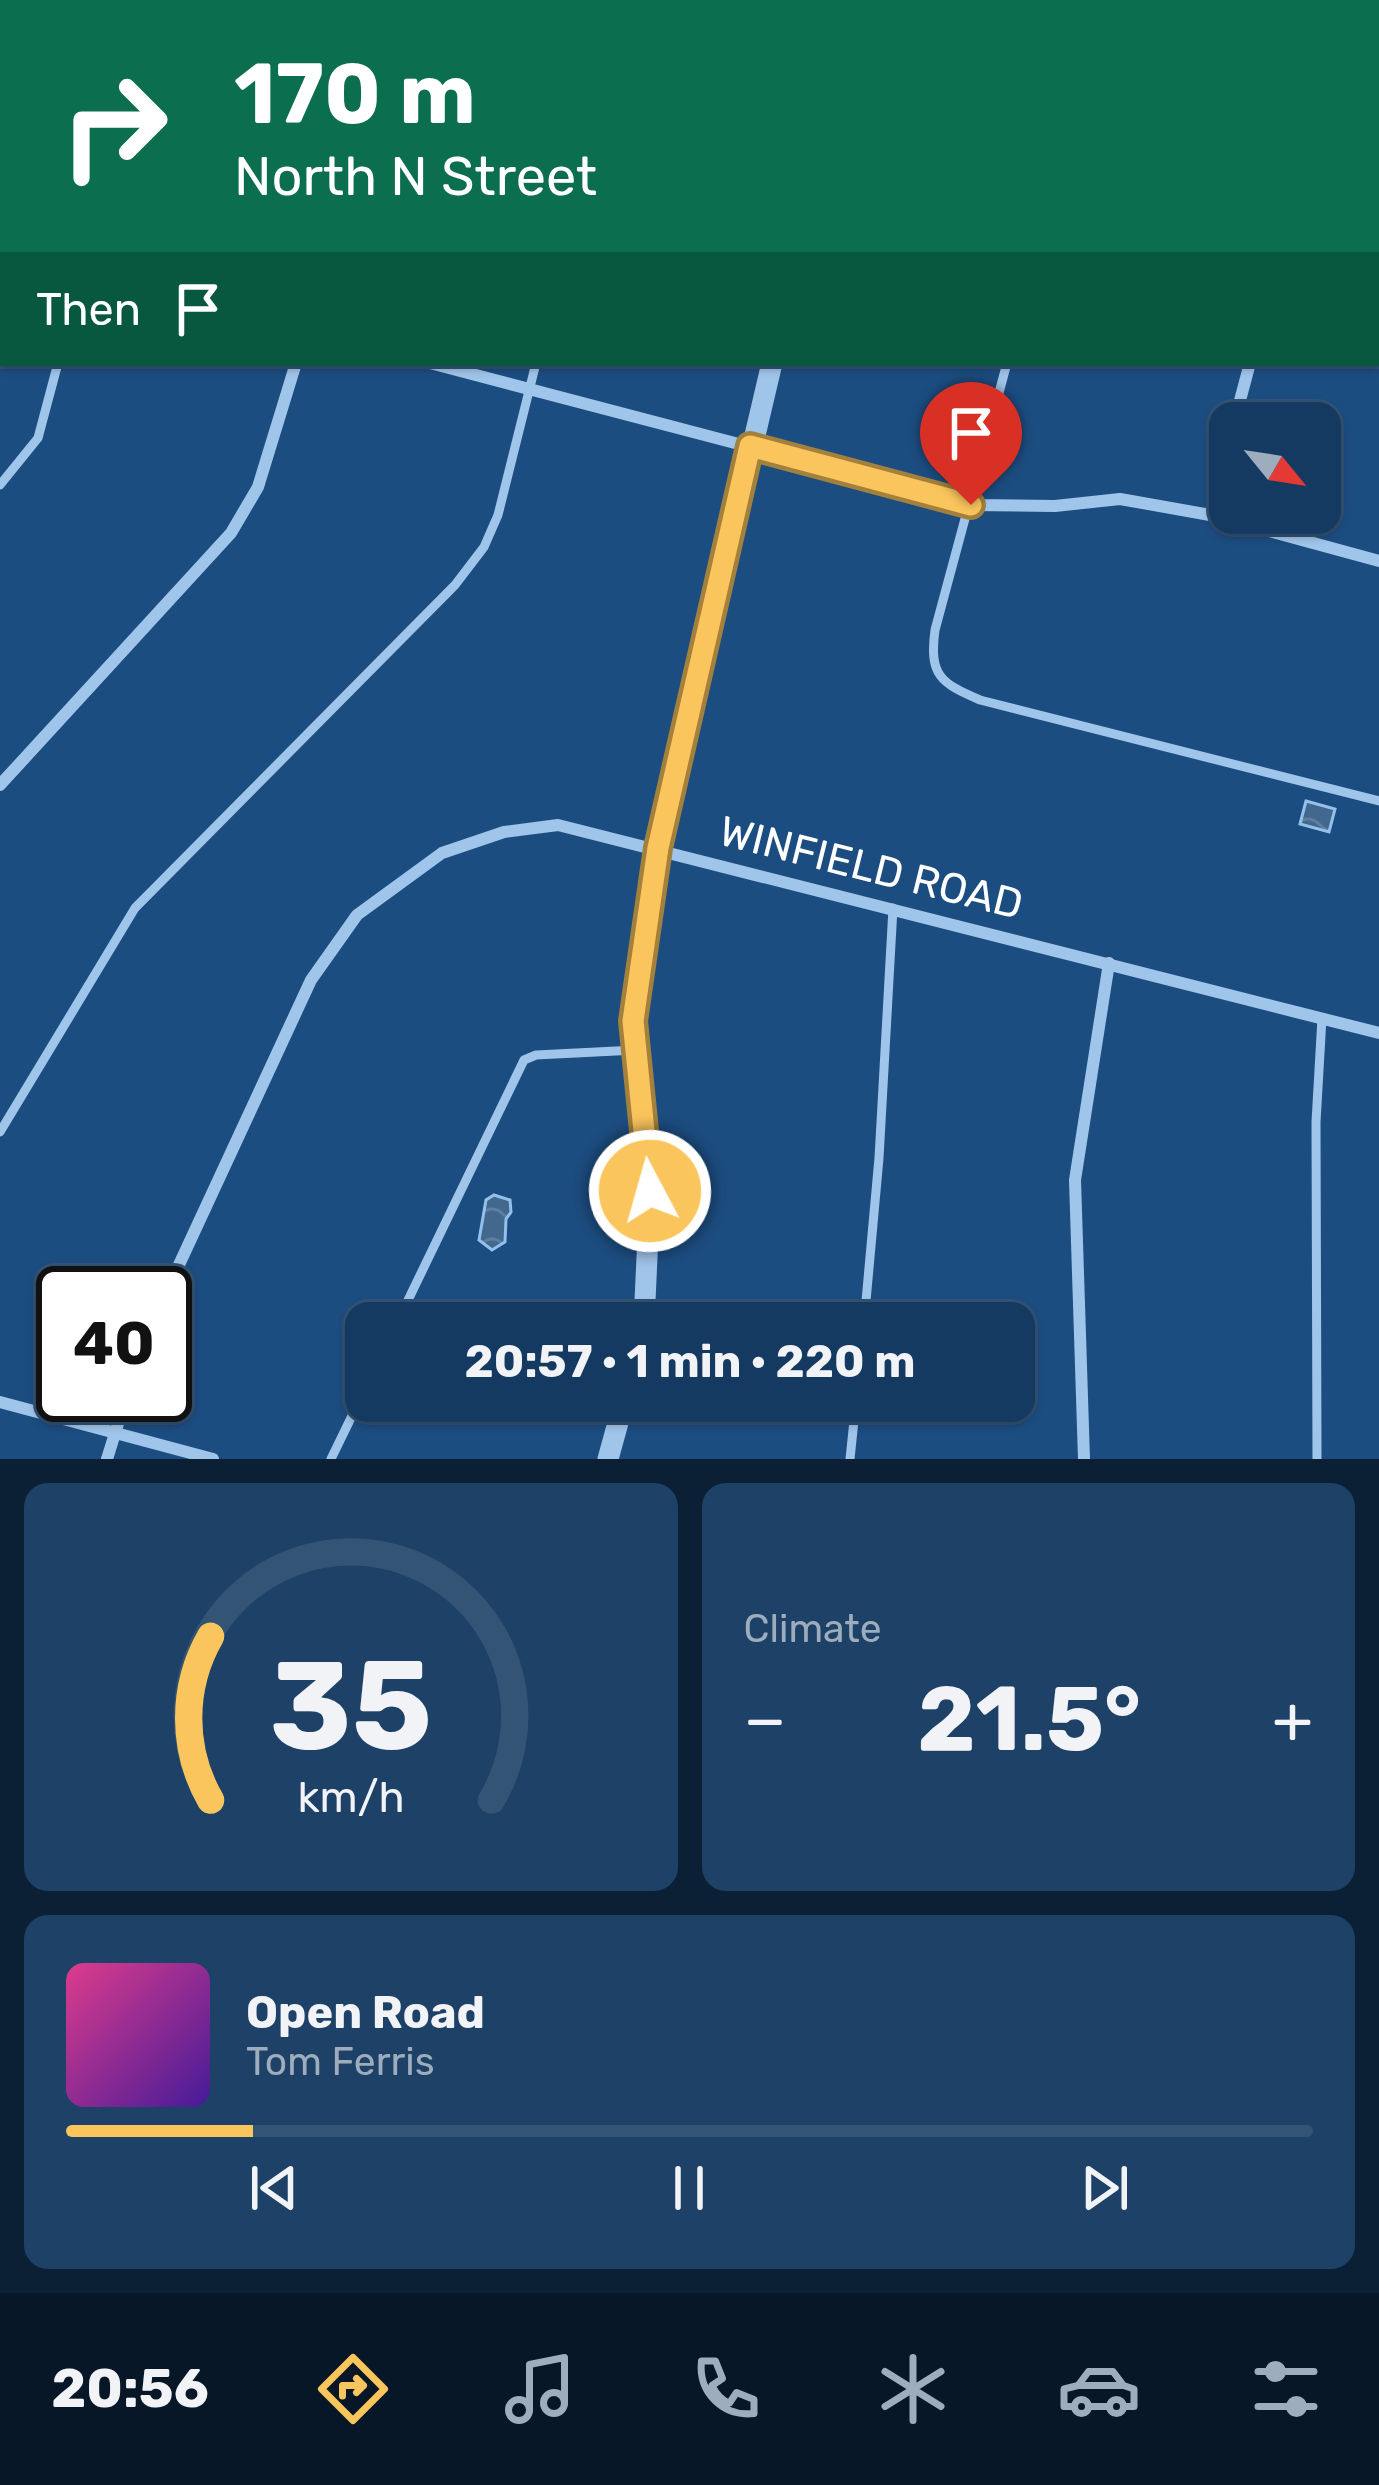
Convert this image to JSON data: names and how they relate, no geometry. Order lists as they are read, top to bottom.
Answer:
{
  "streets": {
    "street": ["WINFIELD ROAD"]
  },
  "north": "bottom right",
  "page": {
    "turn": ["170 m", "North N Street"],
    "then": "Then",
    "limit": "40",
    "trip": "20:57 · 1 min · 220 m",
    "tile": "Climate",
    "heat": ["−", "21.5°", "+"],
    "song": ["Open Road", "Tom Ferris"],
    "tabs": "20:56",
    "gauge": ["35", "km/h"]
  }
}
